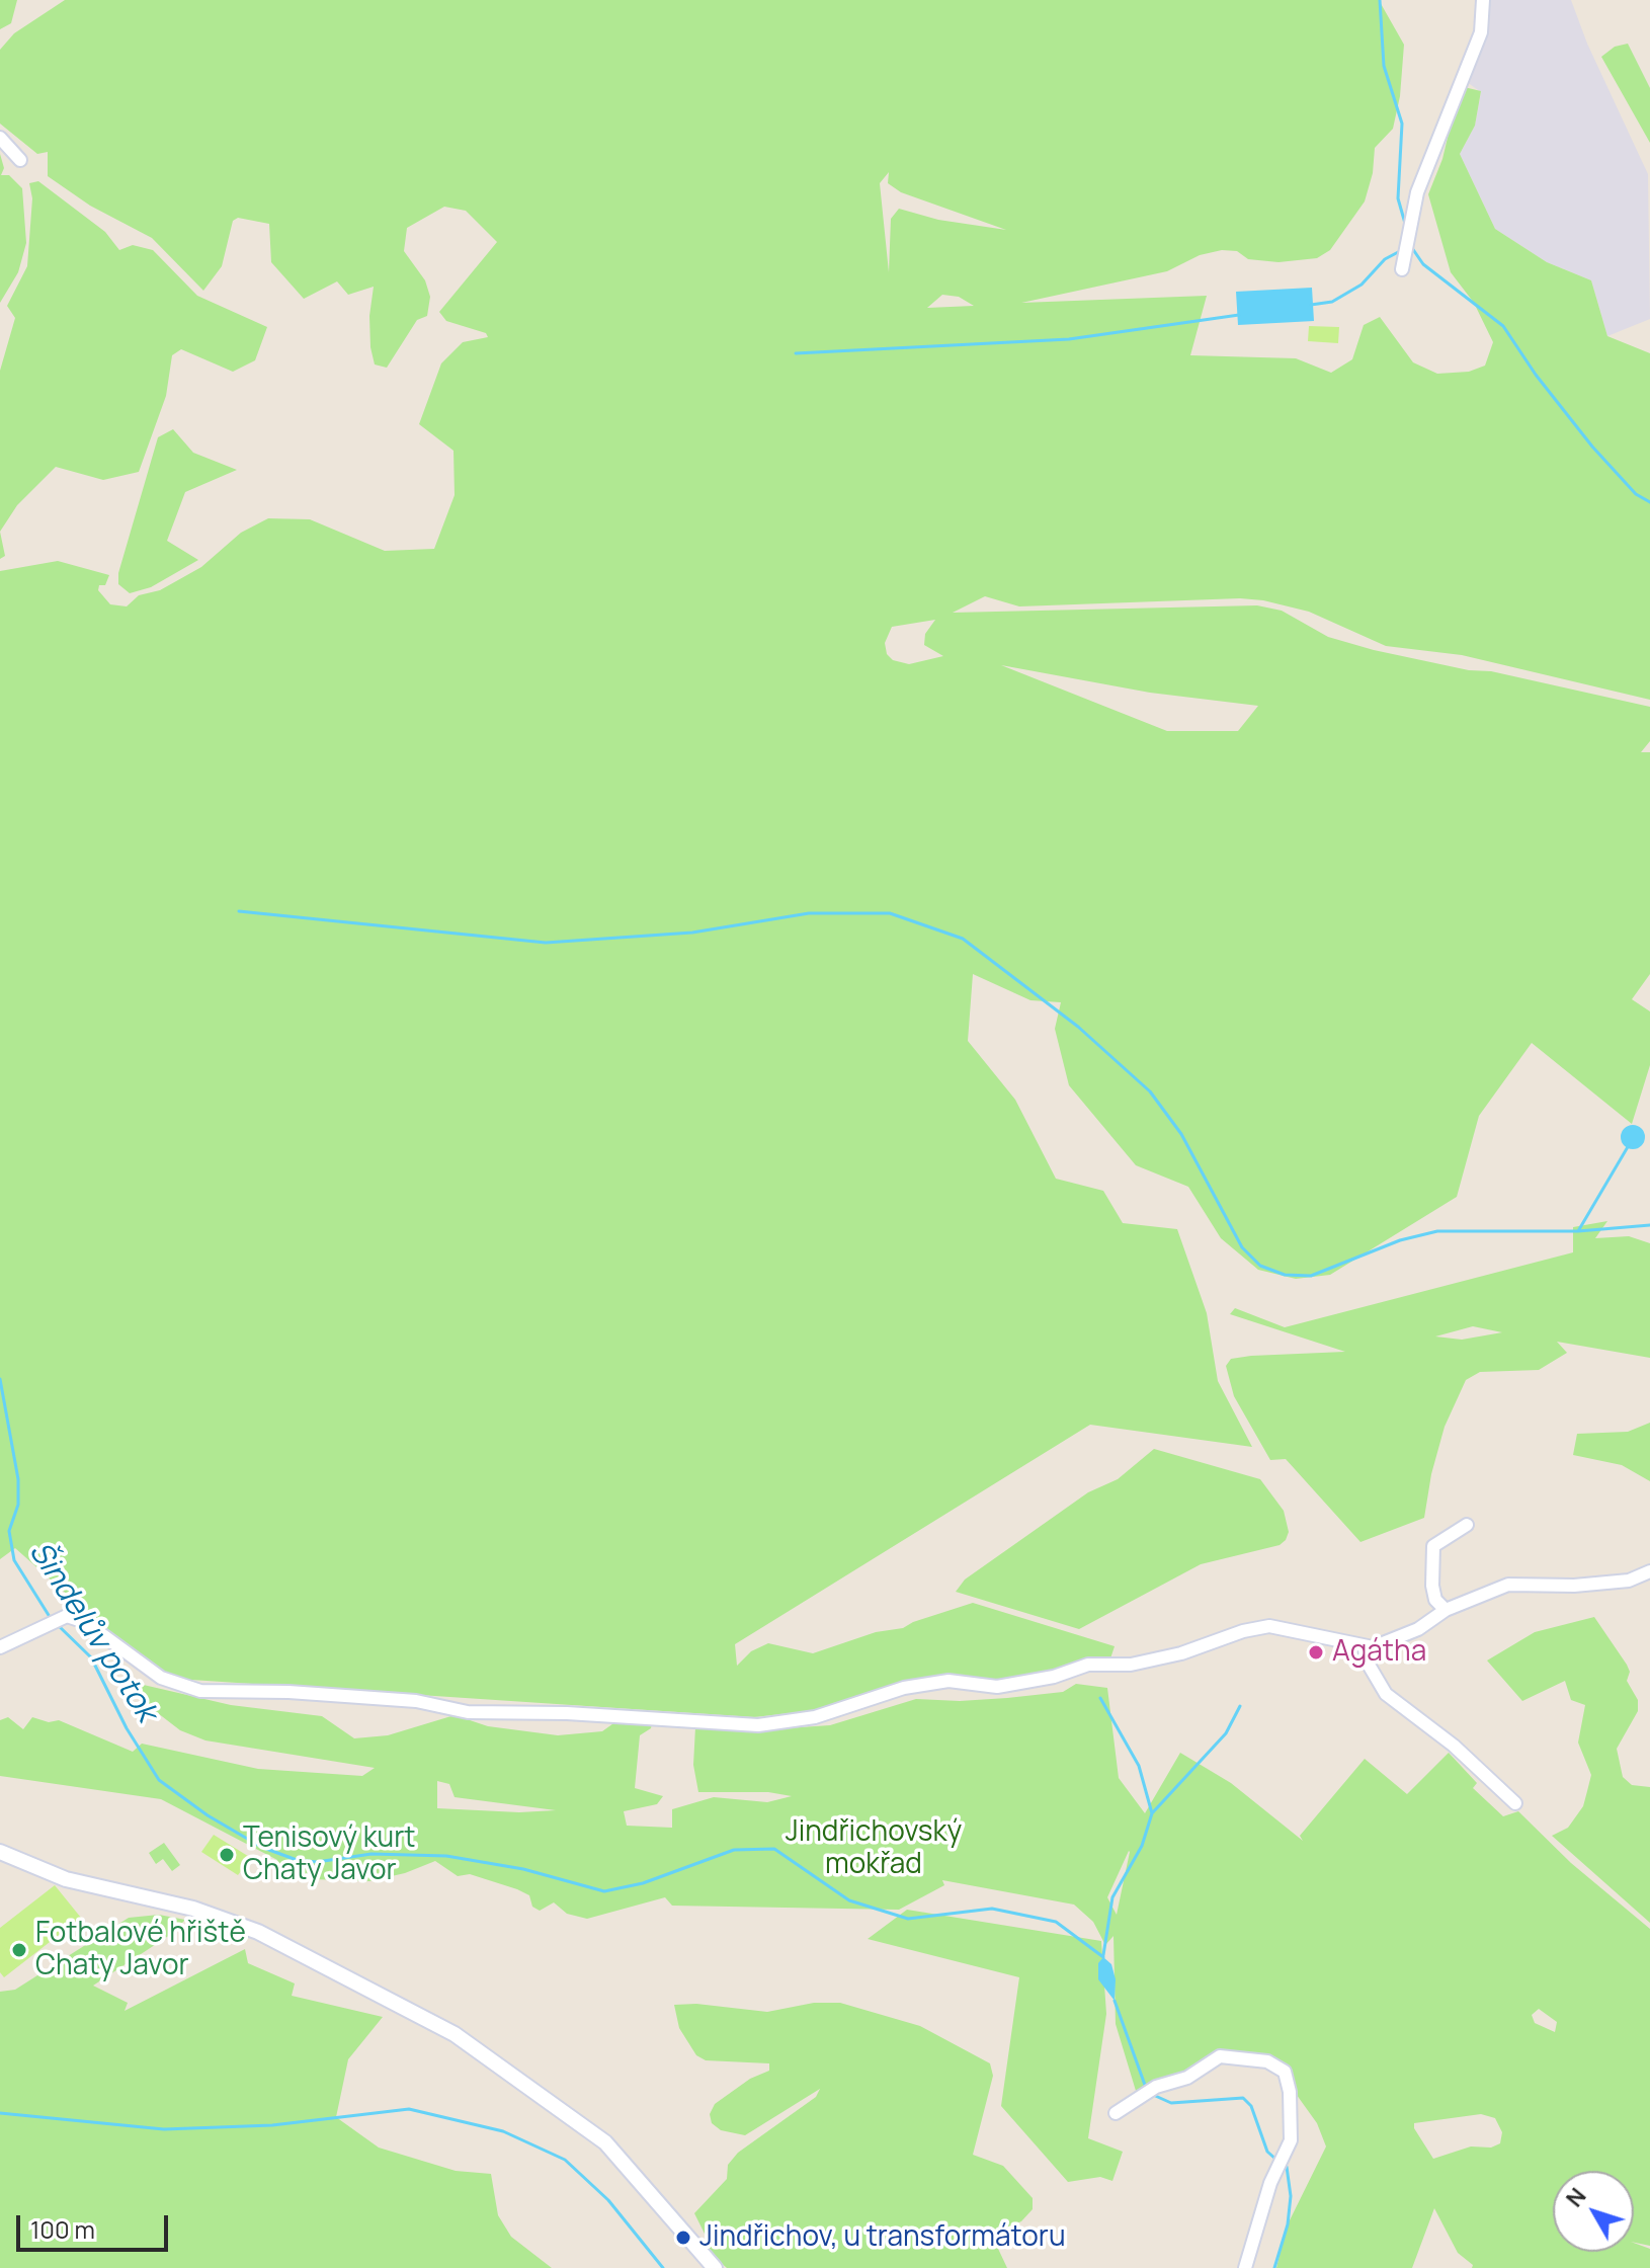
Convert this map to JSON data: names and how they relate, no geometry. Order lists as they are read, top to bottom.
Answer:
{
  "water": ["Šindelův potok"],
  "parks": ["Jindřichovský mokřad"],
  "places": [
    "Agátha",
    "Tenisový kurt Chaty Javor",
    "Fotbalové hřiště Chaty Javor",
    "Jindřichov, u transformátoru"
  ],
  "scale_bar": "100 m",
  "north": "top left"
}
